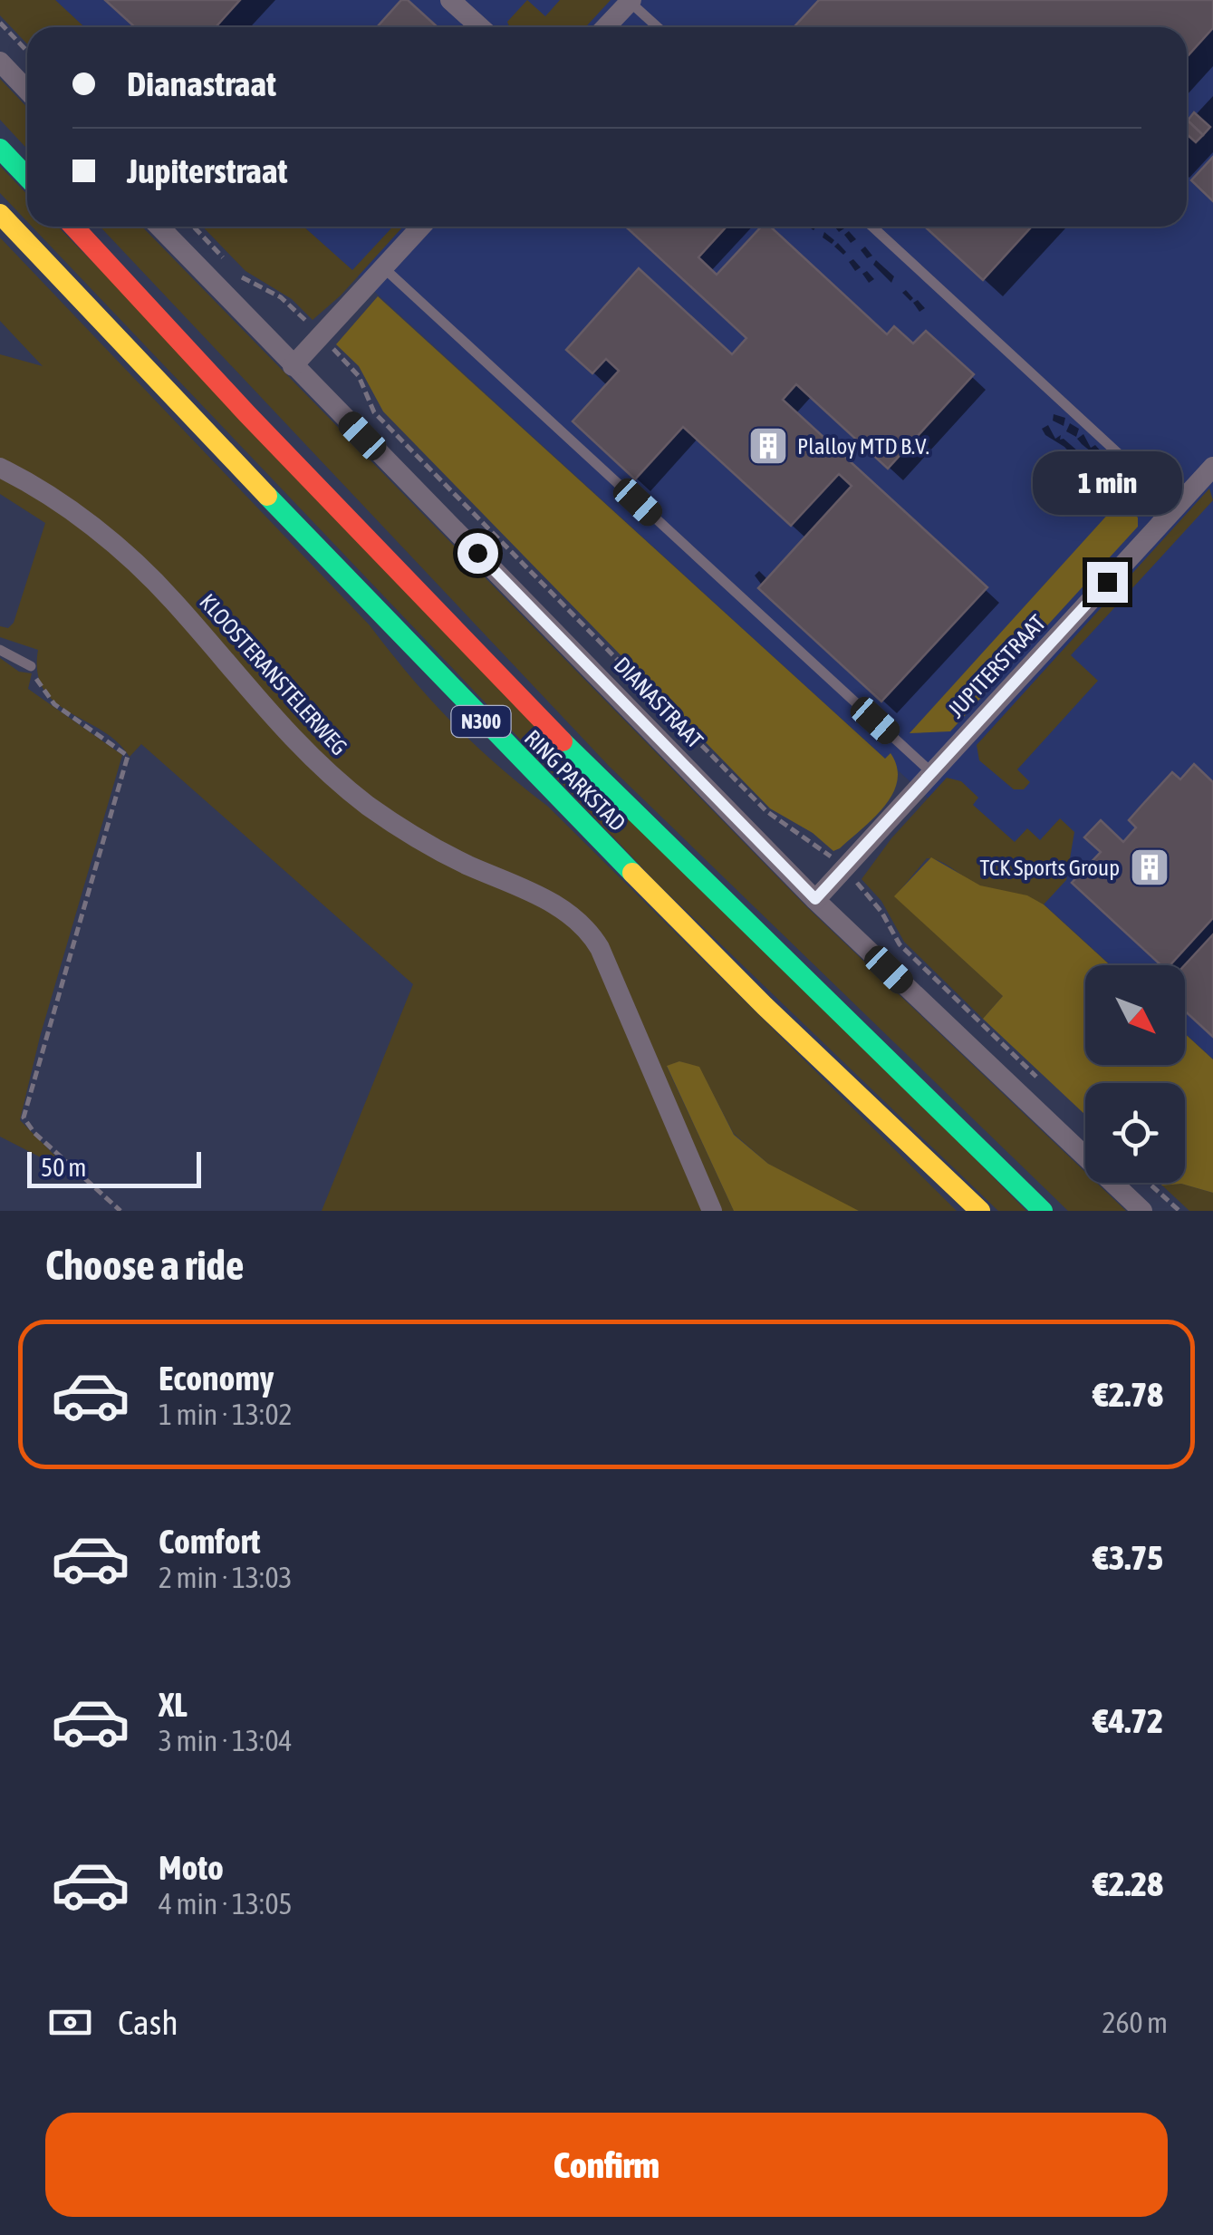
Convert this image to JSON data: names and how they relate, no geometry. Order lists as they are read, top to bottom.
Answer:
{
  "streets": {
    "highway": ["N300", "RING PARKSTAD"],
    "street": ["JUPITERSTRAAT", "KLOOSTERANSTELERWEG", "DIANASTRAAT"]
  },
  "crossings": [
    ["JUPITERSTRAAT", "DIANASTRAAT"]
  ],
  "places": {
    "building": ["Plalloy MTD B.V.", "TCK Sports Group"]
  },
  "scale_bar": "50 m",
  "north": "bottom right",
  "page": {
    "banner": ["Dianastraat", "Jupiterstraat"],
    "bubble": "1 min",
    "scale": "50 m",
    "heading": "Choose a ride",
    "list": [
      {
        "name": "Economy",
        "note": "1 min · 13:02",
        "value": "€2.78"
      },
      {
        "name": "Comfort",
        "note": "2 min · 13:03",
        "value": "€3.75"
      },
      {
        "name": "XL",
        "note": "3 min · 13:04",
        "value": "€4.72"
      },
      {
        "name": "Moto",
        "note": "4 min · 13:05",
        "value": "€2.28"
      }
    ],
    "pay": ["Cash", "260 m"],
    "buttons": "Confirm"
  }
}
